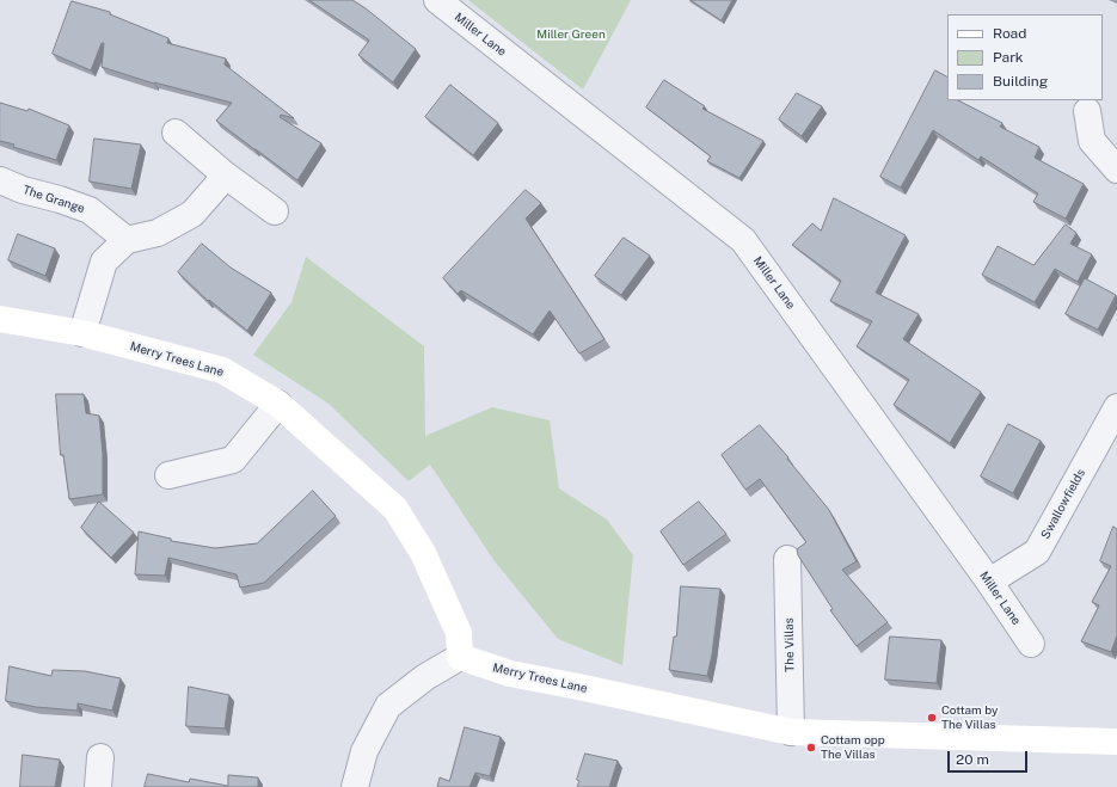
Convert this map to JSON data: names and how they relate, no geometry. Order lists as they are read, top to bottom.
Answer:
{
  "streets": {
    "street": [
      "Miller Lane",
      "The Grange",
      "Merry Trees Lane",
      "Swallowfields",
      "The Villas"
    ]
  },
  "crossings": [
    ["Miller Lane", "Swallowfields"],
    ["Merry Trees Lane", "The Villas"]
  ],
  "parks": ["Miller Green"],
  "places": ["Cottam by The Villas", "Cottam opp The Villas"],
  "legend": ["Road", "Park", "Building"],
  "scale_bar": "20 m"
}
